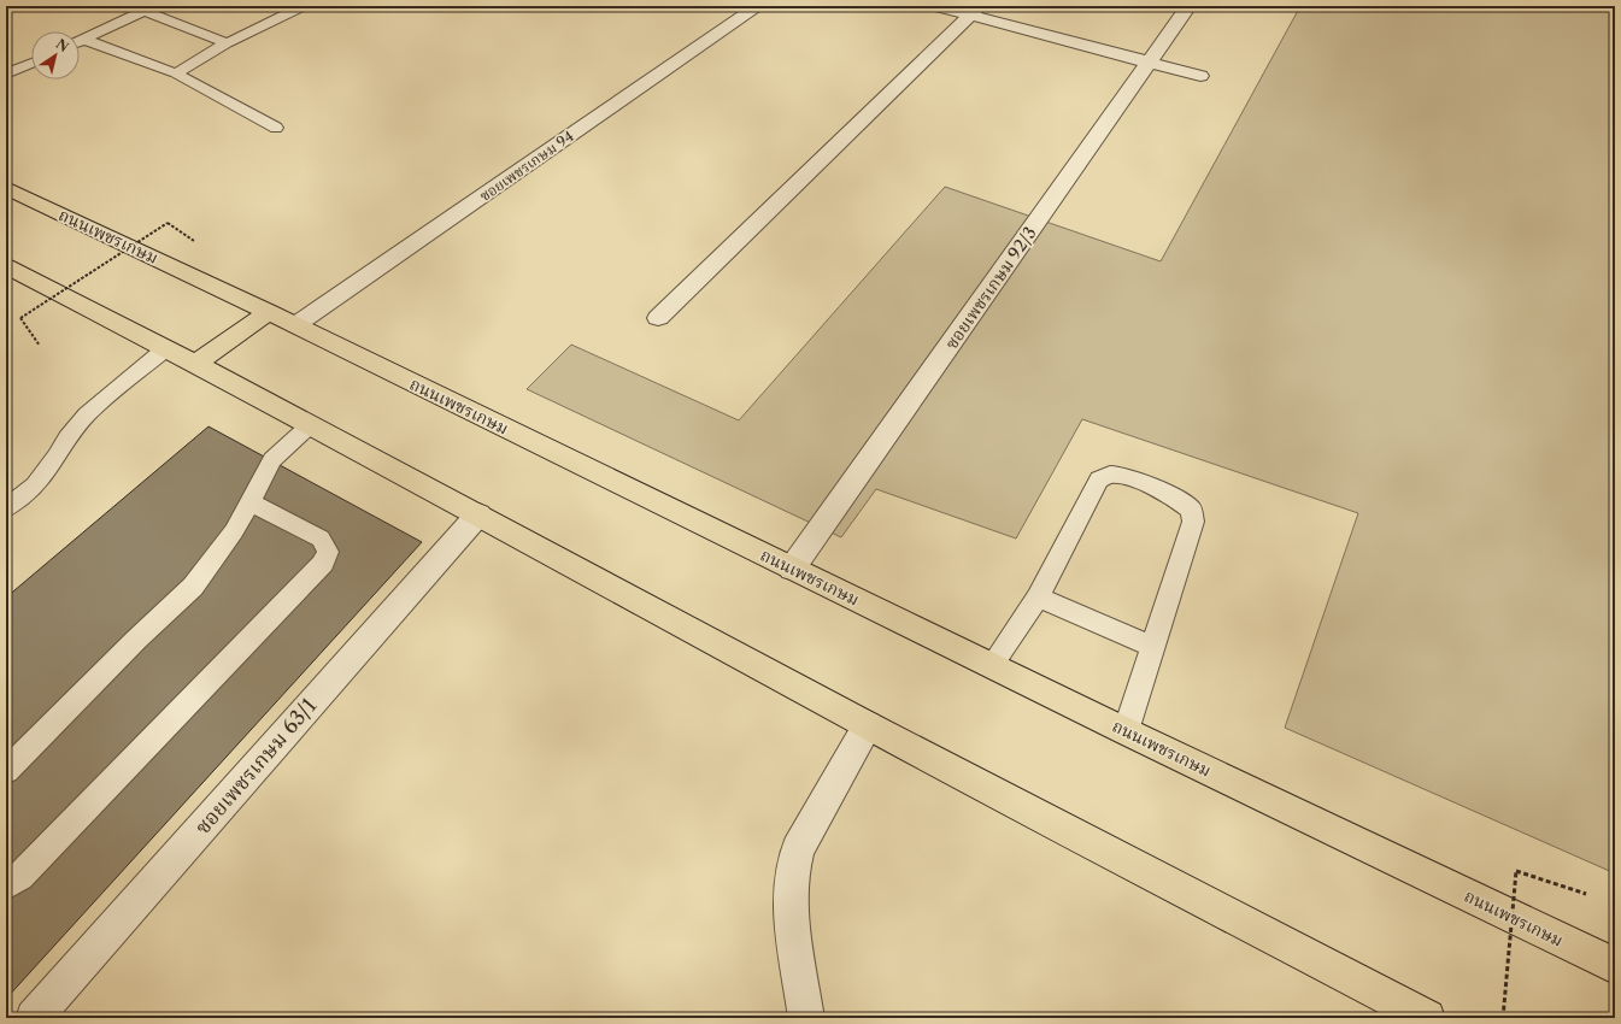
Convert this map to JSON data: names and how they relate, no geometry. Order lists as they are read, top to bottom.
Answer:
{
  "streets": {
    "main road": ["ถนนเพชรเกษม"],
    "street": ["ซอยเพชรเกษม 94", "ซอยเพชรเกษม 92/3", "ซอยเพชรเกษม 63/1"]
  },
  "crossings": [
    ["ซอยเพชรเกษม 94", "ถนนเพชรเกษม"],
    ["ถนนเพชรเกษม", "ซอยเพชรเกษม 92/3"]
  ],
  "north": "top right"
}
